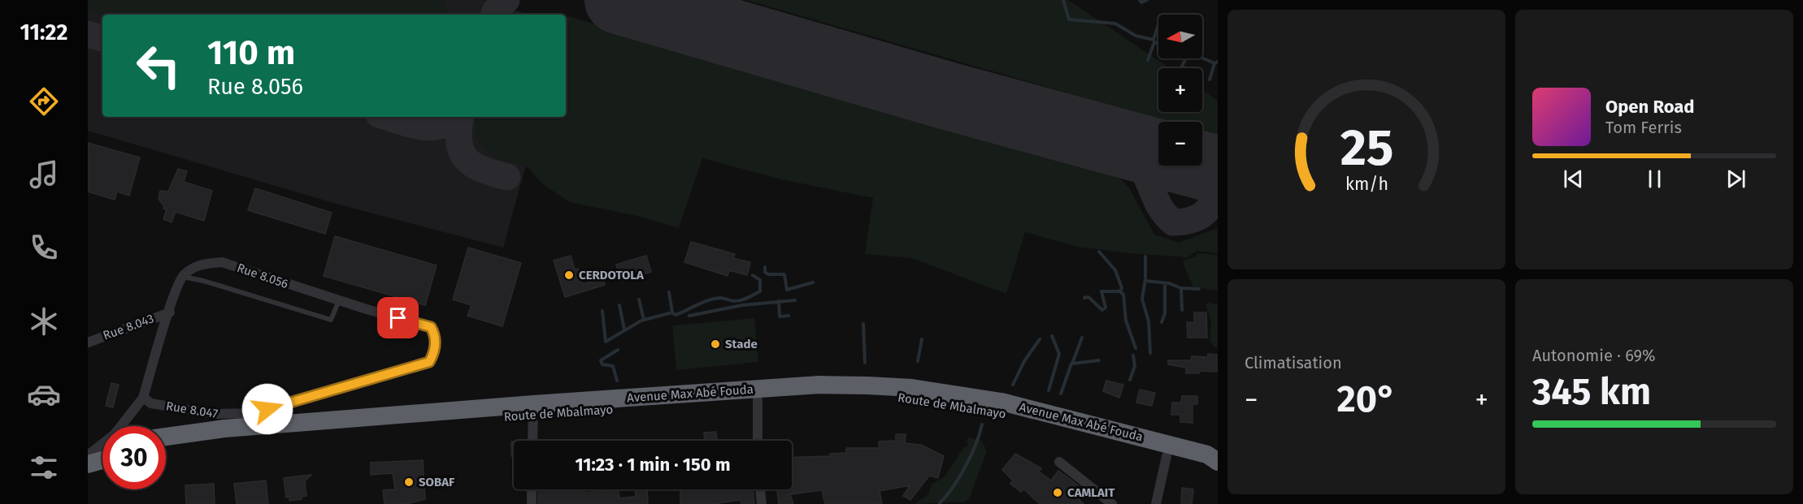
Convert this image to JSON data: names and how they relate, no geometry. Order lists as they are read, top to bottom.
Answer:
{
  "streets": {
    "highway": ["Avenue Max Abé Fouda", "Route de Mbalmayo"],
    "street": ["Rue 8.056", "Rue 8.043", "Rue 8.047"]
  },
  "crossings": [
    ["Rue 8.056", "Rue 8.047"],
    ["Avenue Max Abé Fouda", "Route de Mbalmayo"]
  ],
  "places": [
    "CERDOTOLA",
    "Stade",
    "SOBAF",
    "CAMLAIT"
  ],
  "north": "left",
  "page": {
    "tabs": "11:22",
    "map_buttons": ["+", "−"],
    "turn": ["110 m", "Rue 8.056"],
    "song": ["Open Road", "Tom Ferris"],
    "tile": [
      "Climatisation",
      ["Autonomie · 69%", "345 km"]
    ],
    "heat": ["−", "20°", "+"],
    "limit": "30",
    "trip": "11:23 · 1 min · 150 m",
    "gauge": ["25", "km/h"]
  }
}
